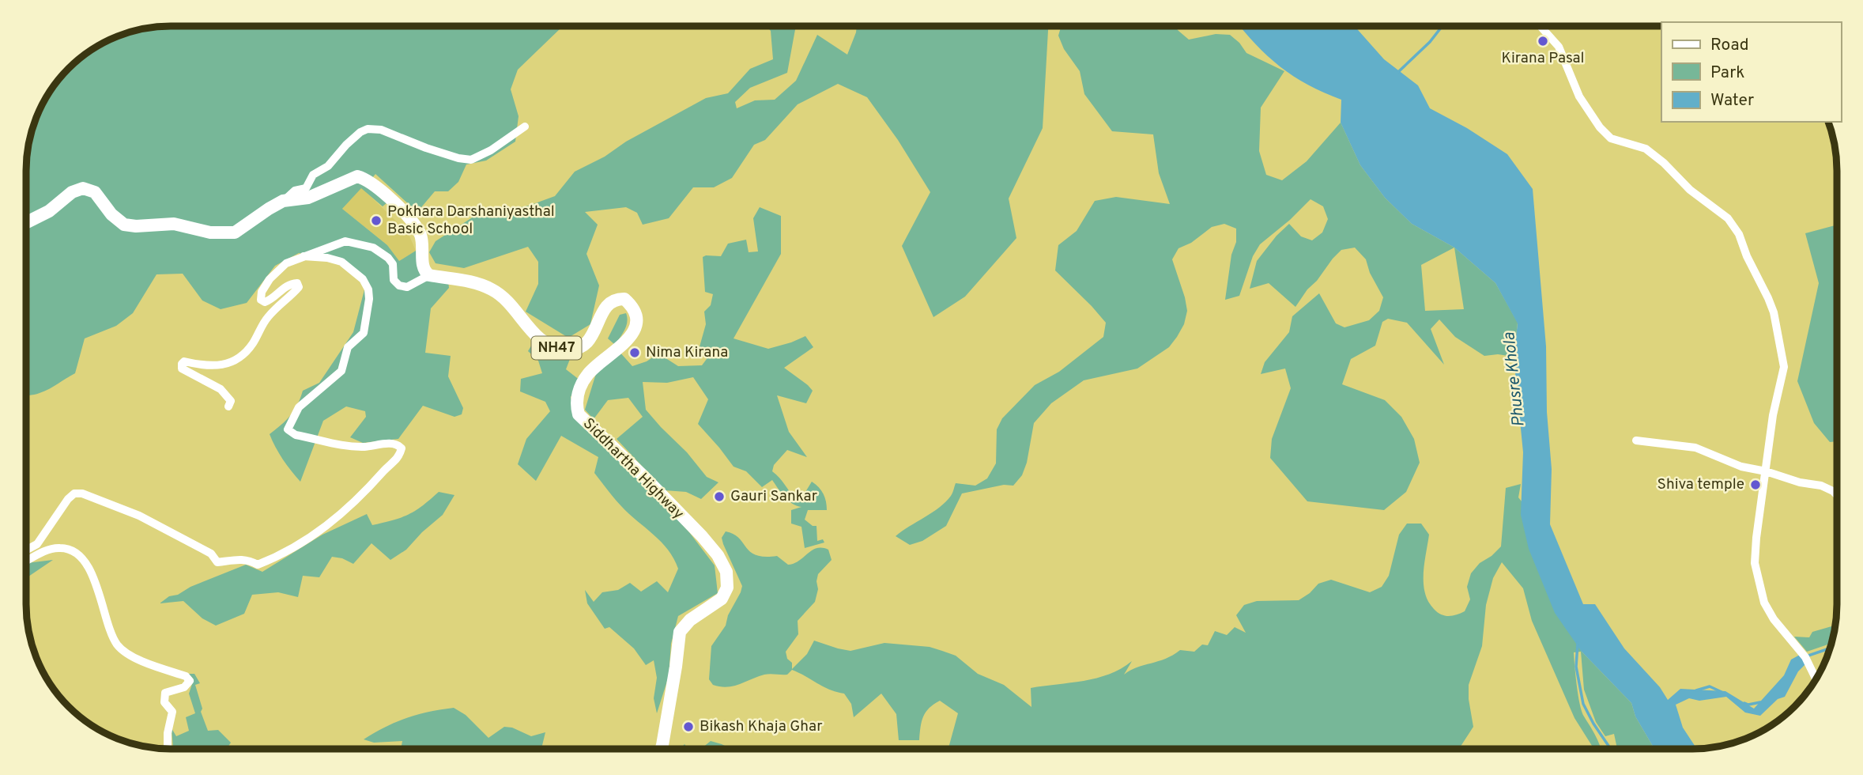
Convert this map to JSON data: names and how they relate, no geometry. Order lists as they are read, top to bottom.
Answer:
{
  "streets": {
    "highway": ["NH47", "Siddhartha Highway"]
  },
  "water": ["Phusre Khola"],
  "places": [
    "Kirana Pasal",
    "Pokhara Darshaniyasthal Basic School",
    "Nima Kirana",
    "Shiva temple",
    "Gauri Sankar",
    "Bikash Khaja Ghar"
  ],
  "legend": ["Road", "Park", "Water"]
}
